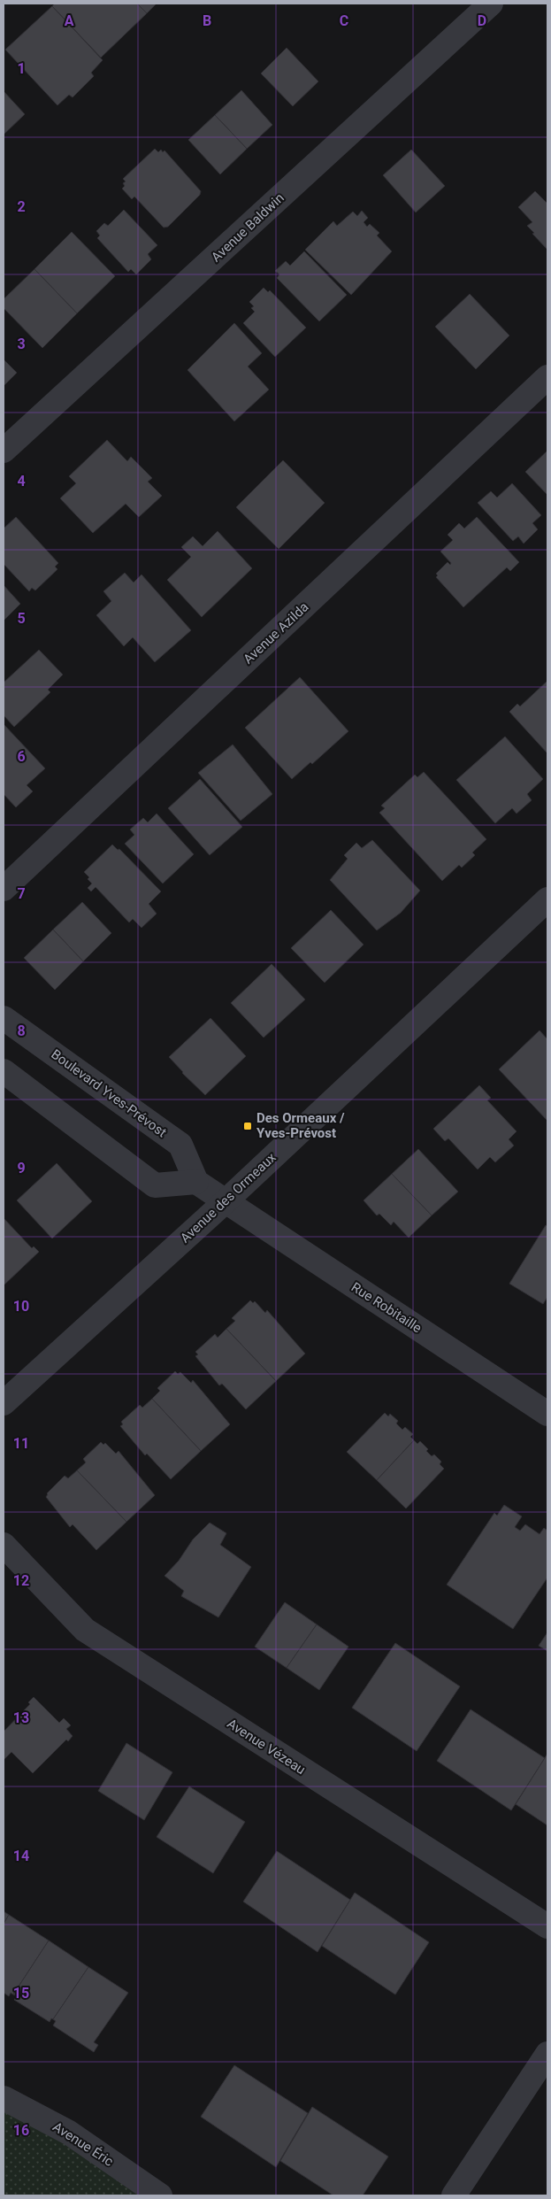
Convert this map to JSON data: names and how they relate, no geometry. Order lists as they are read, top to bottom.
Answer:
{
  "streets": {
    "street": [
      "Avenue Baldwin",
      "Avenue Azilda",
      "Boulevard Yves-Prévost",
      "Avenue des Ormeaux",
      "Rue Robitaille",
      "Avenue Vézeau",
      "Avenue Éric"
    ]
  },
  "crossings": [
    ["Avenue des Ormeaux", "Rue Robitaille"]
  ],
  "places": {
    "transit": ["Des Ormeaux / Yves-Prévost"]
  },
  "grid": {
    "columns": [
      "A",
      "B",
      "C",
      "D"
    ],
    "rows": [
      "1",
      "2",
      "3",
      "4",
      "5",
      "6",
      "7",
      "8",
      "9",
      "10",
      "11",
      "12",
      "13",
      "14",
      "15",
      "16"
    ]
  }
}
